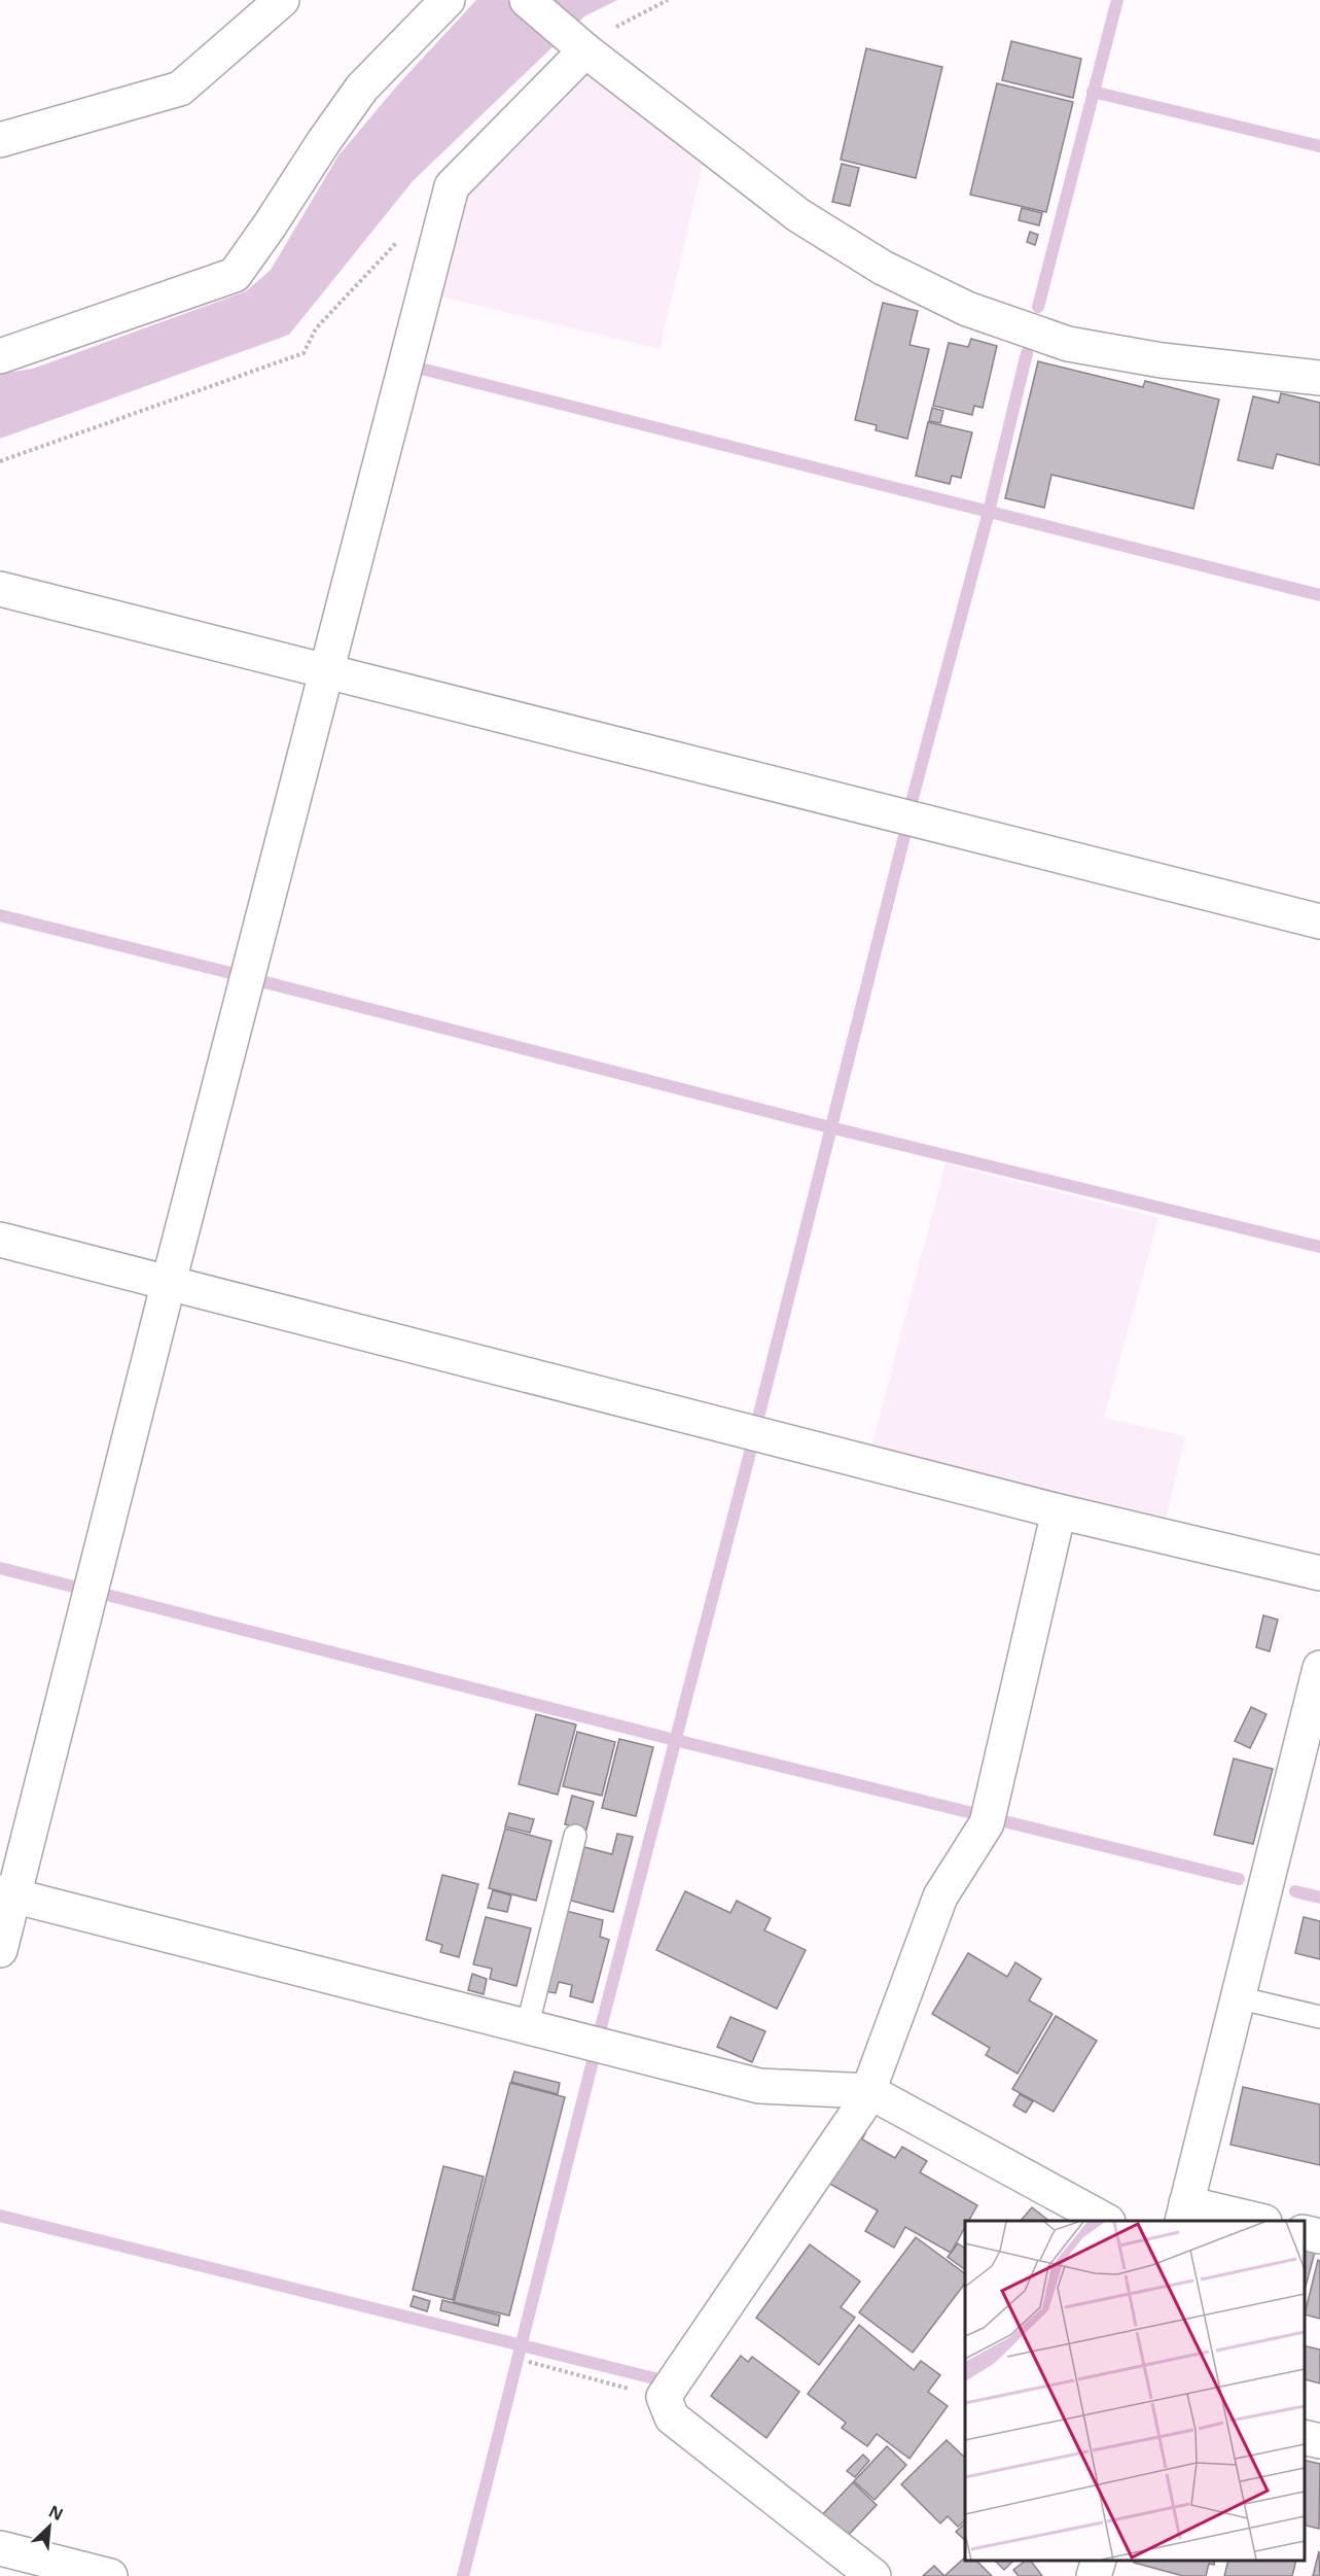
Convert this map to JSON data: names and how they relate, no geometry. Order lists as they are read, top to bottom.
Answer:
{
  "north": "top right"
}
